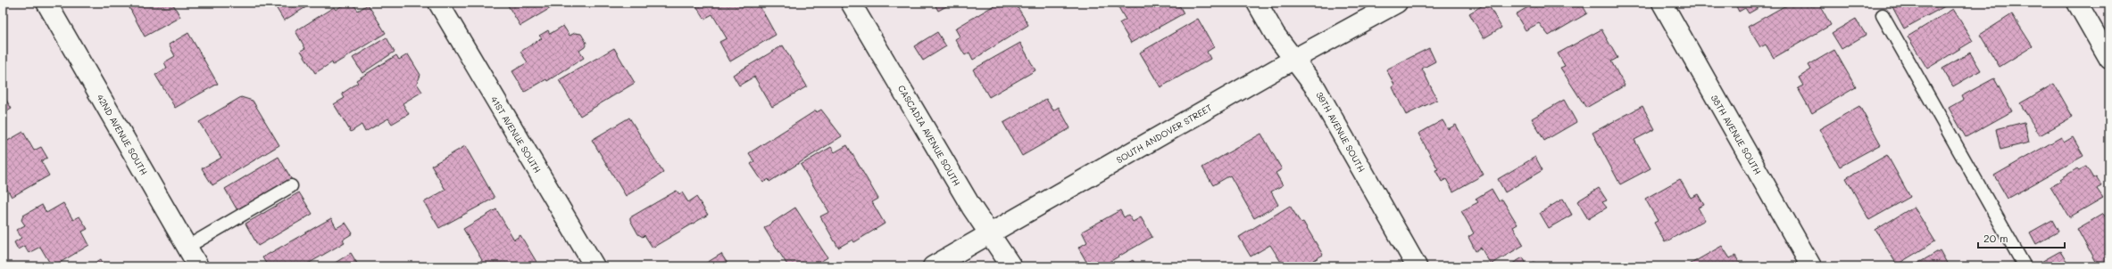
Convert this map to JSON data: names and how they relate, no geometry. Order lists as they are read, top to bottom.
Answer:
{
  "streets": {
    "street": [
      "39TH AVENUE SOUTH",
      "SOUTH ANDOVER STREET",
      "42ND AVENUE SOUTH",
      "41ST AVENUE SOUTH",
      "38TH AVENUE SOUTH",
      "CASCADIA AVENUE SOUTH"
    ]
  },
  "crossings": [
    ["39TH AVENUE SOUTH", "SOUTH ANDOVER STREET"],
    ["SOUTH ANDOVER STREET", "CASCADIA AVENUE SOUTH"]
  ],
  "scale_bar": "20 m"
}
